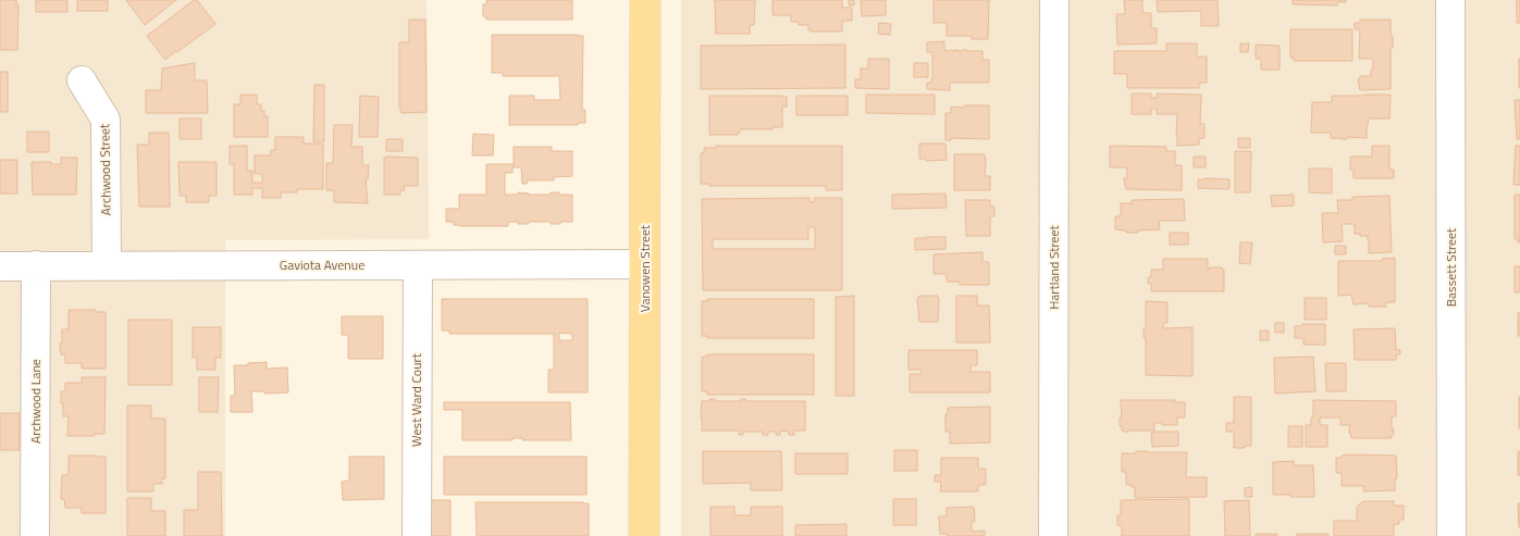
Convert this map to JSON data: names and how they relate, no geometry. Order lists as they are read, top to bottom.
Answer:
{
  "streets": {
    "main road": ["Vanowen Street"],
    "street": [
      "Archwood Street",
      "Gaviota Avenue",
      "Hartland Street",
      "Bassett Street",
      "West Ward Court",
      "Archwood Lane"
    ]
  },
  "crossings": [
    ["Archwood Street", "Gaviota Avenue"],
    ["Gaviota Avenue", "Vanowen Street"],
    ["Gaviota Avenue", "West Ward Court"],
    ["Gaviota Avenue", "Archwood Lane"]
  ]
}
